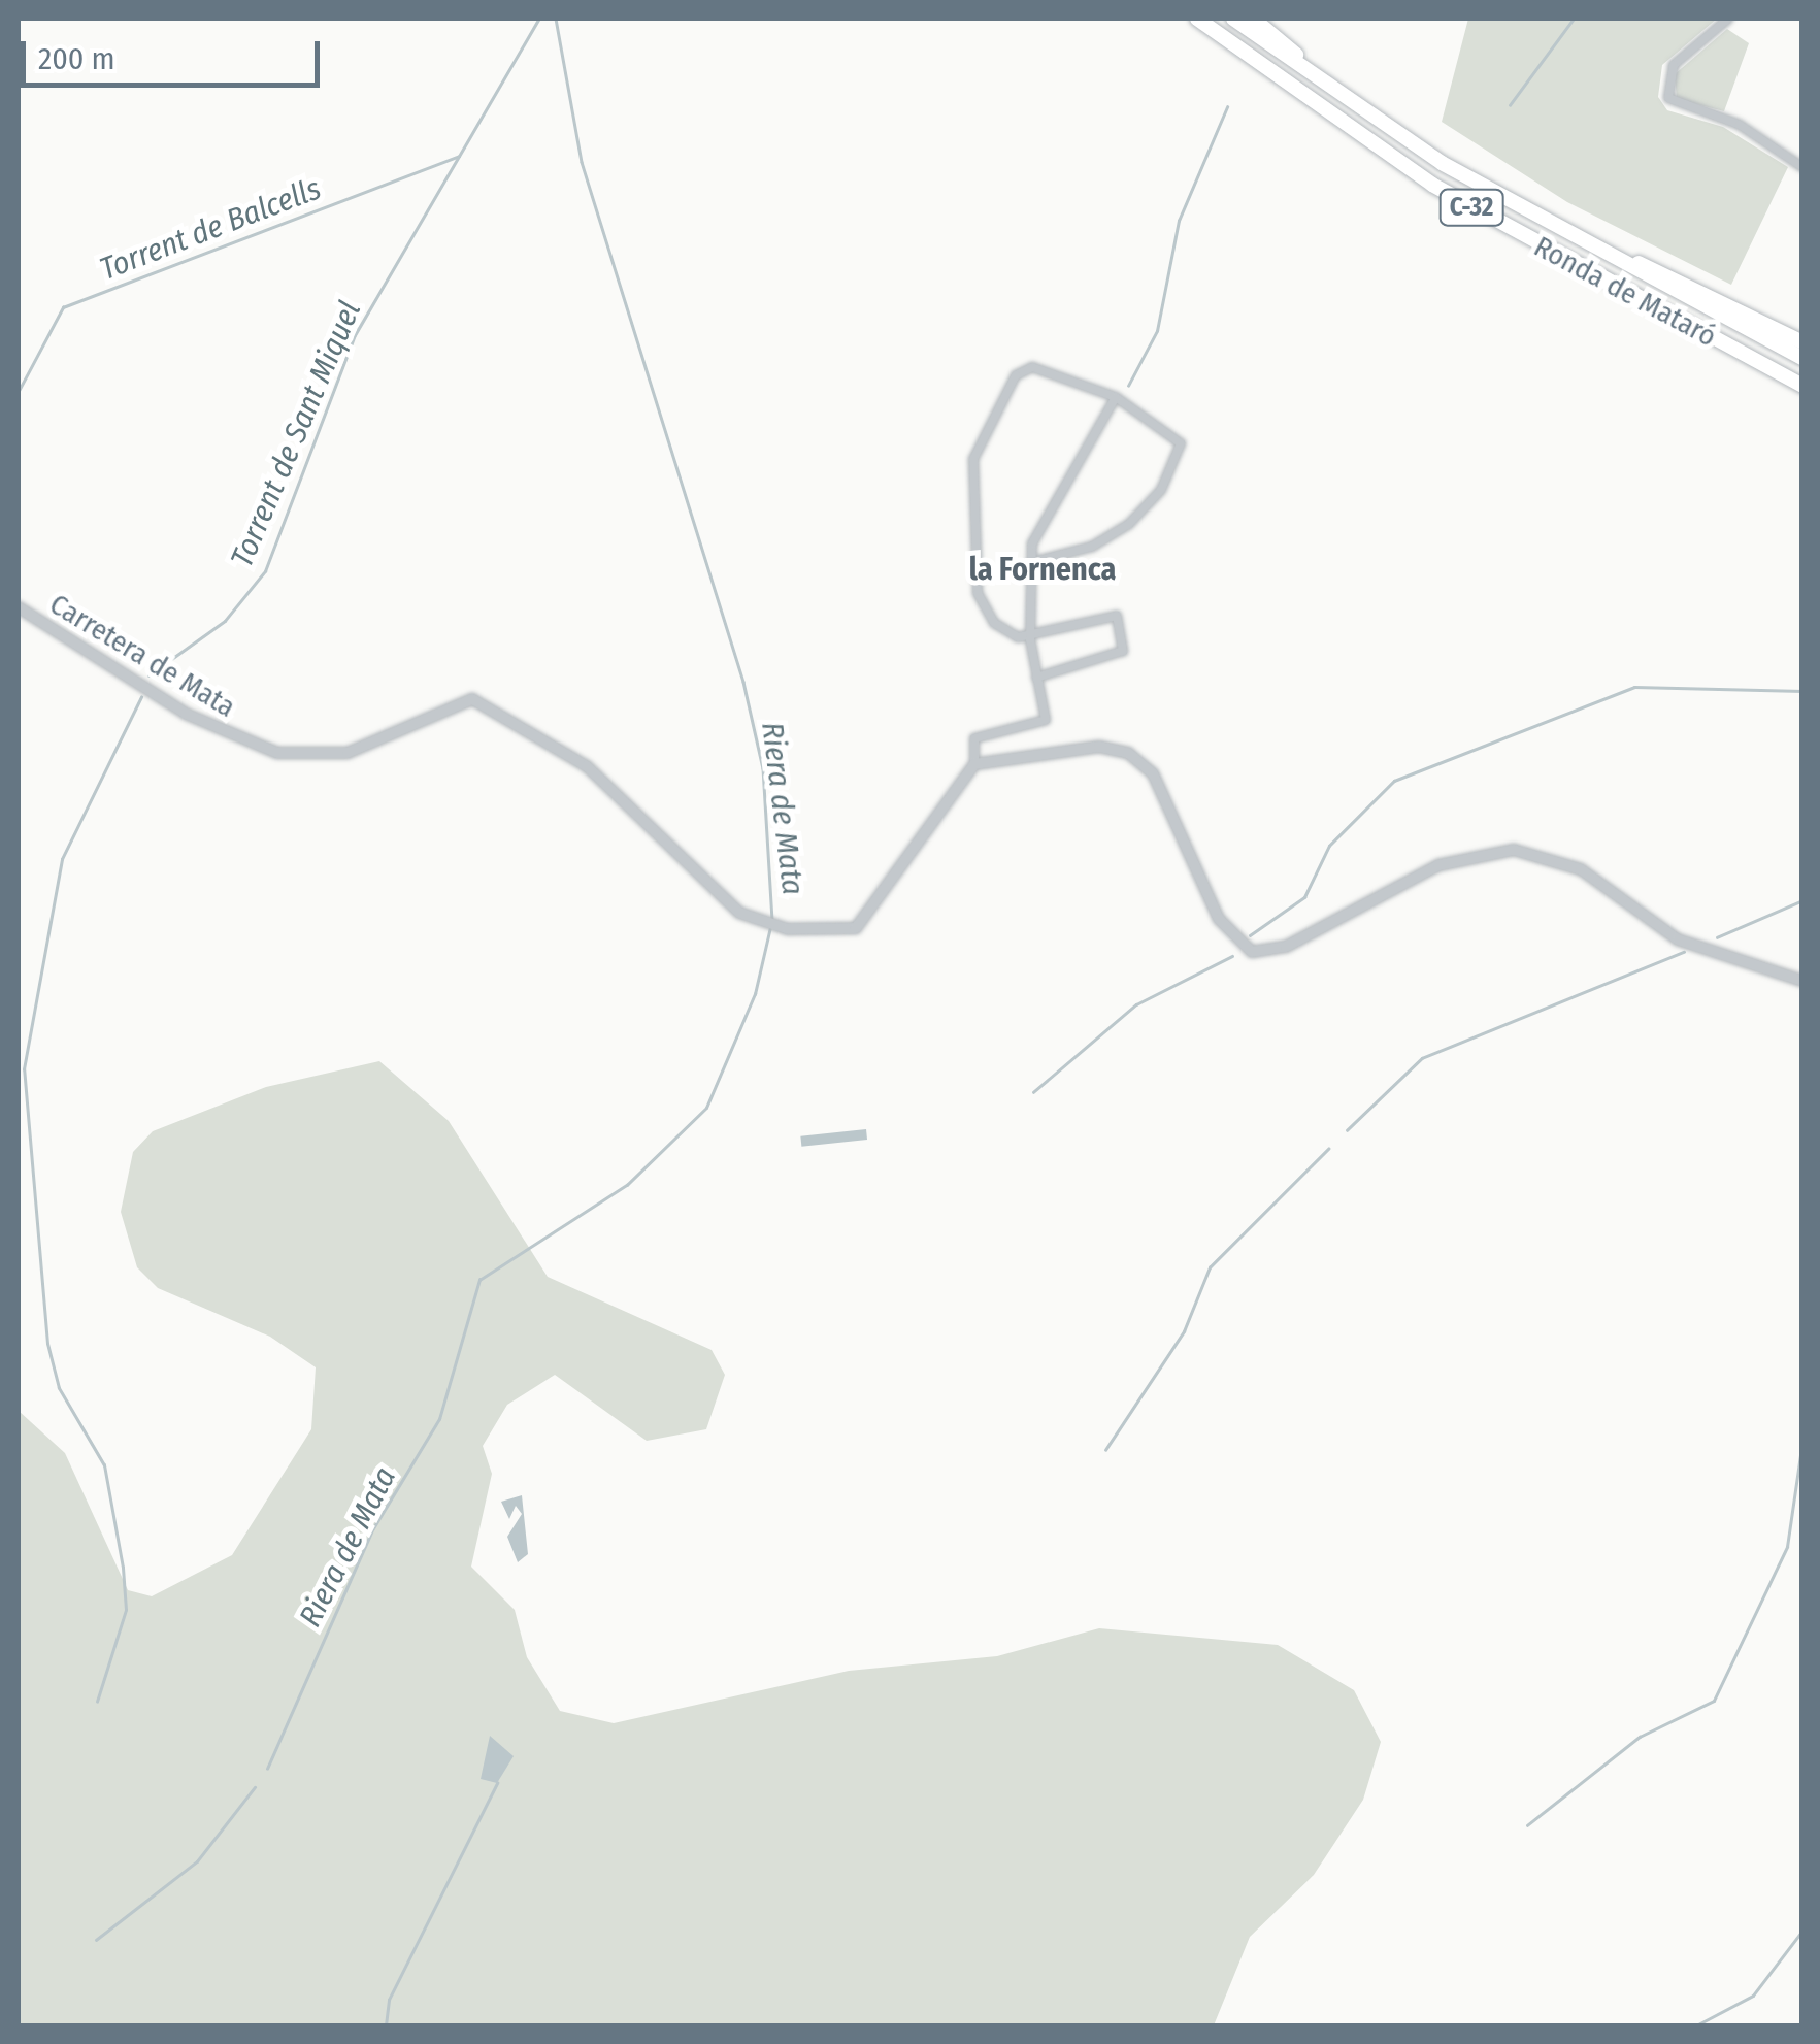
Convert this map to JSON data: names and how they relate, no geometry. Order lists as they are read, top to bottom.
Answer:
{
  "streets": {
    "highway": ["C-32", "Ronda de Mataró"],
    "street": ["Carretera de Mata"]
  },
  "districts": ["la Fornenca"],
  "water": ["Torrent de Balcells", "Torrent de Sant Miquel", "Riera de Mata"],
  "scale_bar": "200 m"
}
